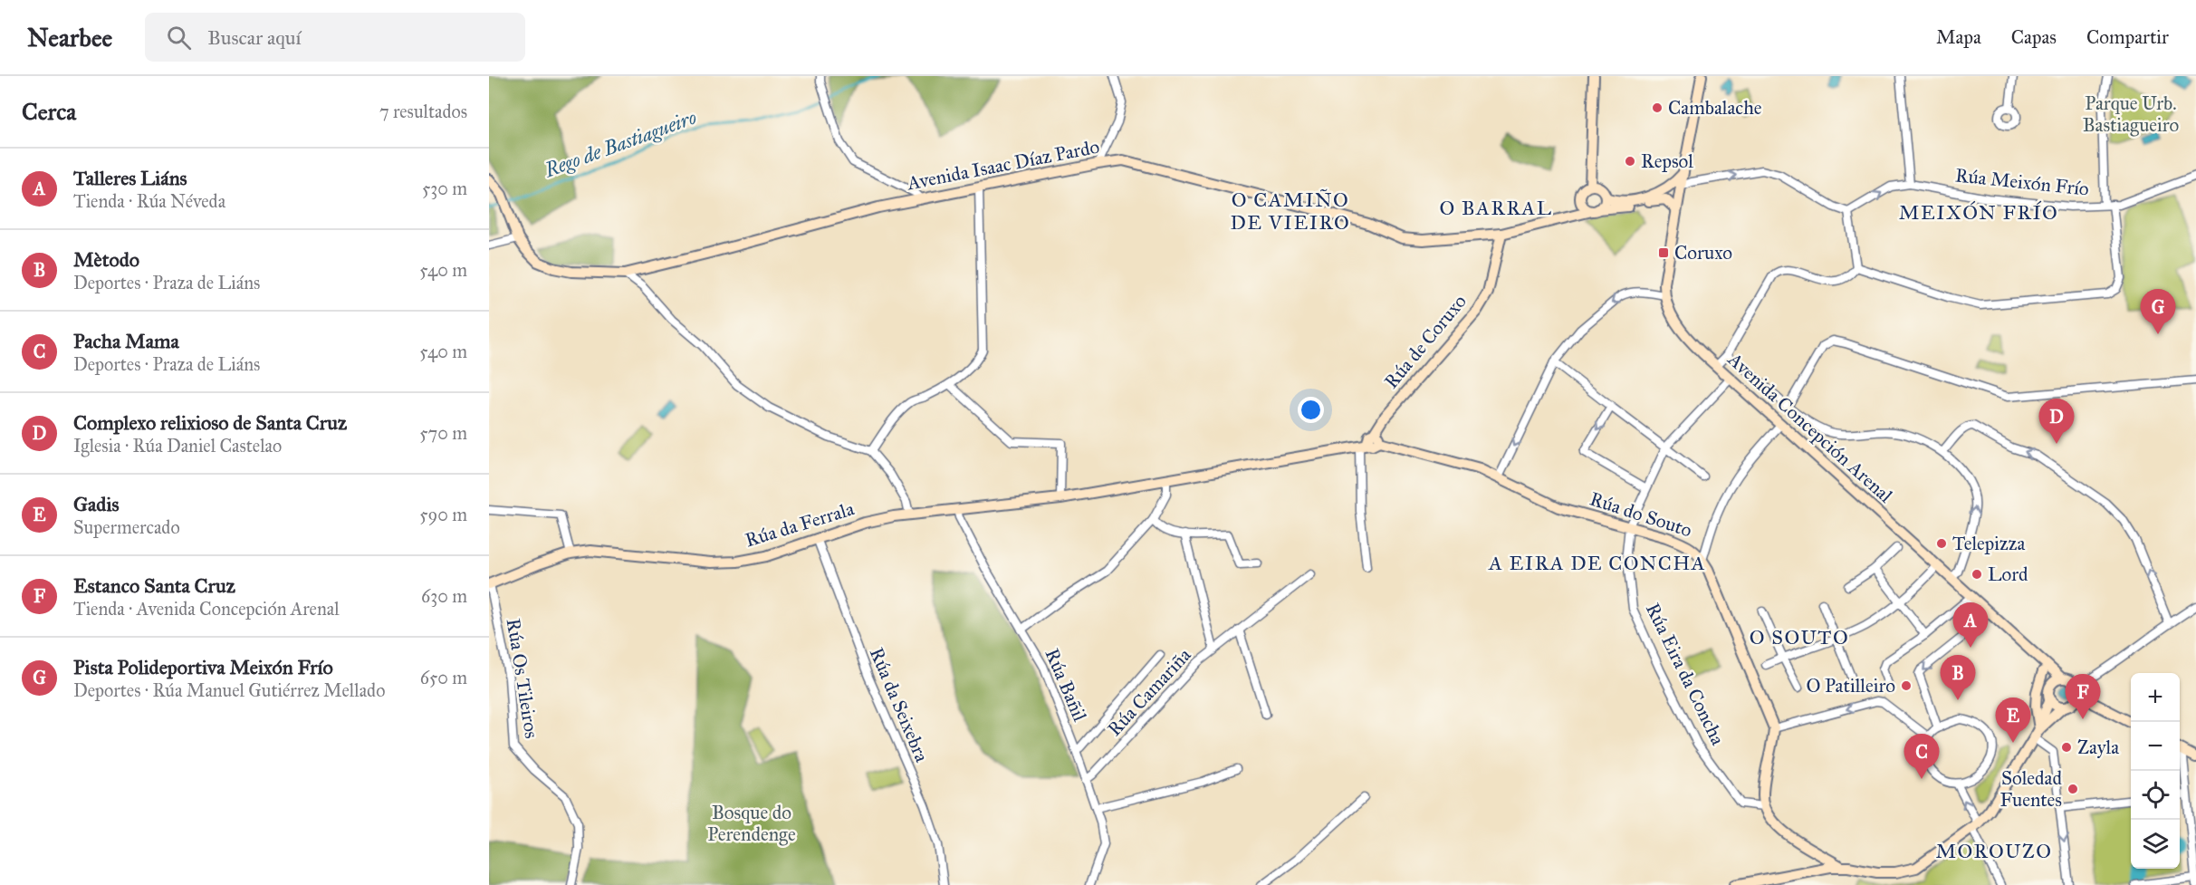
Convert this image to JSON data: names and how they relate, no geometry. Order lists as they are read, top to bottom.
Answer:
{
  "streets": {
    "street": [
      "Avenida Isaac Díaz Pardo",
      "Rúa Meixón Frío",
      "Rúa de Coruxo",
      "Avenida Concepción Arenal",
      "Rúa do Souto",
      "Rúa da Ferrala",
      "Rúa Eira da Concha",
      "Rúa Os Tileiros",
      "Rúa Bañil",
      "Rúa Camariña",
      "Rúa da Seixebra"
    ]
  },
  "crossings": [
    ["Avenida Isaac Díaz Pardo", "Rúa de Coruxo"],
    ["Rúa de Coruxo", "Rúa do Souto"],
    ["Rúa de Coruxo", "Rúa da Ferrala"],
    ["Avenida Concepción Arenal", "Rúa Eira da Concha"],
    ["Rúa do Souto", "Rúa da Ferrala"],
    ["Rúa do Souto", "Rúa Eira da Concha"],
    ["Rúa da Ferrala", "Rúa Os Tileiros"],
    ["Rúa da Ferrala", "Rúa Bañil"],
    ["Rúa da Ferrala", "Rúa da Seixebra"],
    ["Rúa Bañil", "Rúa Camariña"]
  ],
  "districts": [
    "O CAMIÑO DE VIEIRO",
    "O BARRAL",
    "MEIXÓN FRÍO",
    "A EIRA DE CONCHA",
    "O SOUTO",
    "MOROUZO"
  ],
  "water": ["Rego de Bastiagueiro"],
  "parks": ["Parque Urb. Bastiagueiro", "Bosque do Perendenge"],
  "places": {
    "other": [
      "Cambalache",
      "Repsol",
      "Telepizza",
      "Lord",
      "O Patilleiro",
      "Zayla",
      "Soledad Fuentes"
    ],
    "transit": ["Coruxo"]
  },
  "page": {
    "header": "Nearbee",
    "search": "Buscar aquí",
    "nav": ["Mapa", "Capas", "Compartir"],
    "heading": ["Cerca", "7 resultados"],
    "list": [
      {
        "mark": "A",
        "name": "Talleres Liáns",
        "note": "Tienda · Rúa Néveda",
        "value": "530 m"
      },
      {
        "mark": "B",
        "name": "Mètodo",
        "note": "Deportes · Praza de Liáns",
        "value": "540 m"
      },
      {
        "mark": "C",
        "name": "Pacha Mama",
        "note": "Deportes · Praza de Liáns",
        "value": "540 m"
      },
      {
        "mark": "D",
        "name": "Complexo relixioso de Santa Cruz",
        "note": "Iglesia · Rúa Daniel Castelao",
        "value": "570 m"
      },
      {
        "mark": "E",
        "name": "Gadis",
        "note": "Supermercado",
        "value": "590 m"
      },
      {
        "mark": "F",
        "name": "Estanco Santa Cruz",
        "note": "Tienda · Avenida Concepción Arenal",
        "value": "630 m"
      },
      {
        "mark": "G",
        "name": "Pista Polideportiva Meixón Frío",
        "note": "Deportes · Rúa Manuel Gutiérrez Mellado",
        "value": "650 m"
      }
    ],
    "pins": [
      "G",
      "D",
      "A",
      "B",
      "F",
      "E",
      "C"
    ],
    "map_buttons": ["+", "−"]
  }
}
